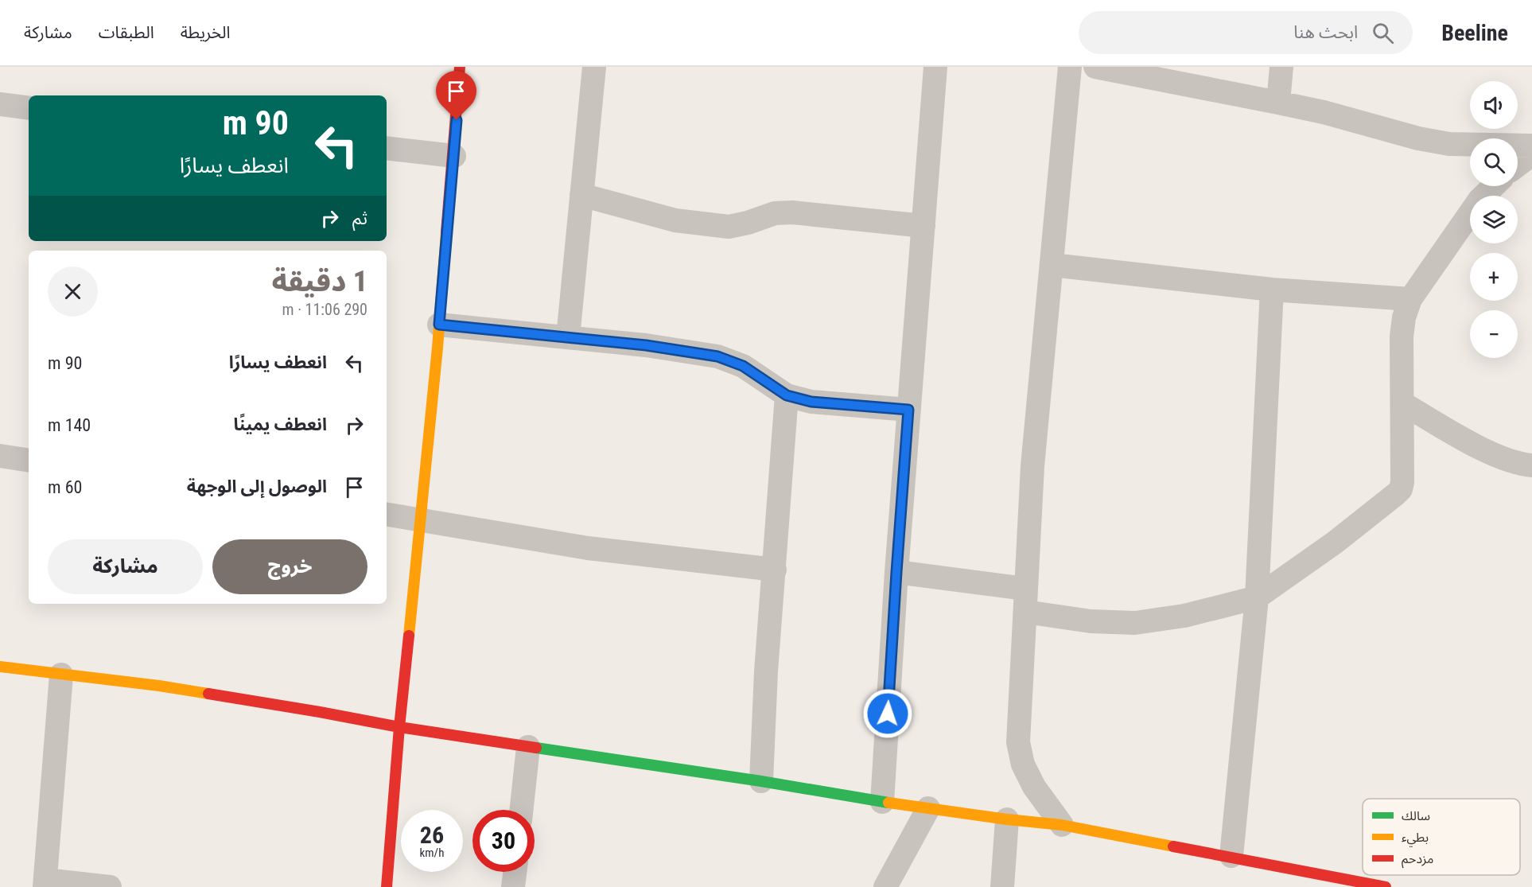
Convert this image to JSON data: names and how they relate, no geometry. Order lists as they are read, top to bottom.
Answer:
{
  "legend": ["سالك", "بطيء", "مزدحم"],
  "page": {
    "header": "Beeline",
    "search": "ابحث هنا",
    "nav": ["الخريطة", "الطبقات", "مشاركة"],
    "map_buttons": ["+", "−"],
    "turn": ["90 m", "انعطف يسارًا"],
    "then": "ثم",
    "heading": ["1 دقيقة", "290 m · 11:06"],
    "list": [
      {
        "name": "انعطف يسارًا",
        "value": "90 m"
      },
      {
        "name": "انعطف يمينًا",
        "value": "140 m"
      },
      {
        "name": "الوصول إلى الوجهة",
        "value": "60 m"
      }
    ],
    "buttons": ["خروج", "مشاركة"],
    "speed": "26 km/h",
    "limit": "30"
  }
}
